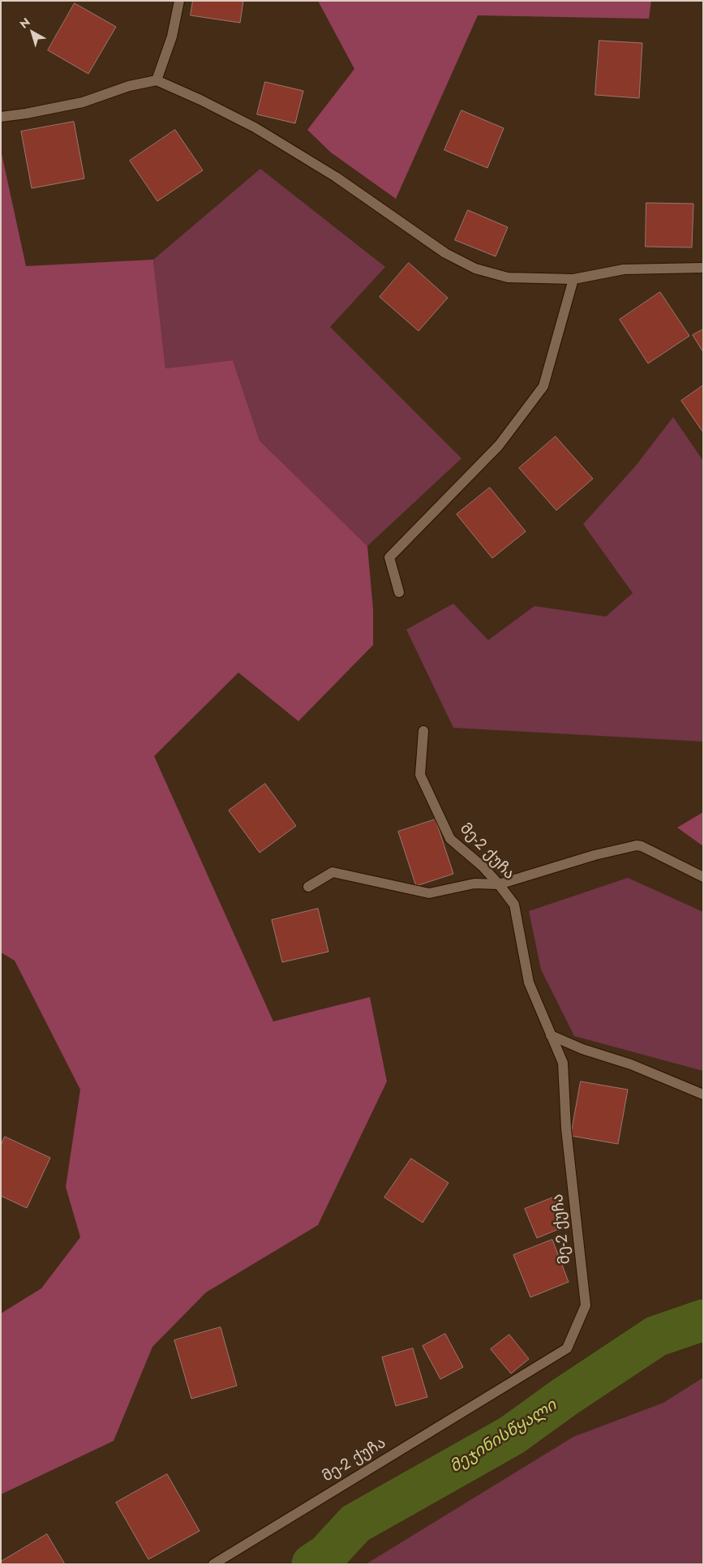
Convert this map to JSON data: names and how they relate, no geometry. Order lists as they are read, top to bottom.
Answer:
{
  "streets": {
    "street": ["მე-2 ქუჩა"]
  },
  "water": ["მეჯინისწყალი"],
  "north": "top left"
}
